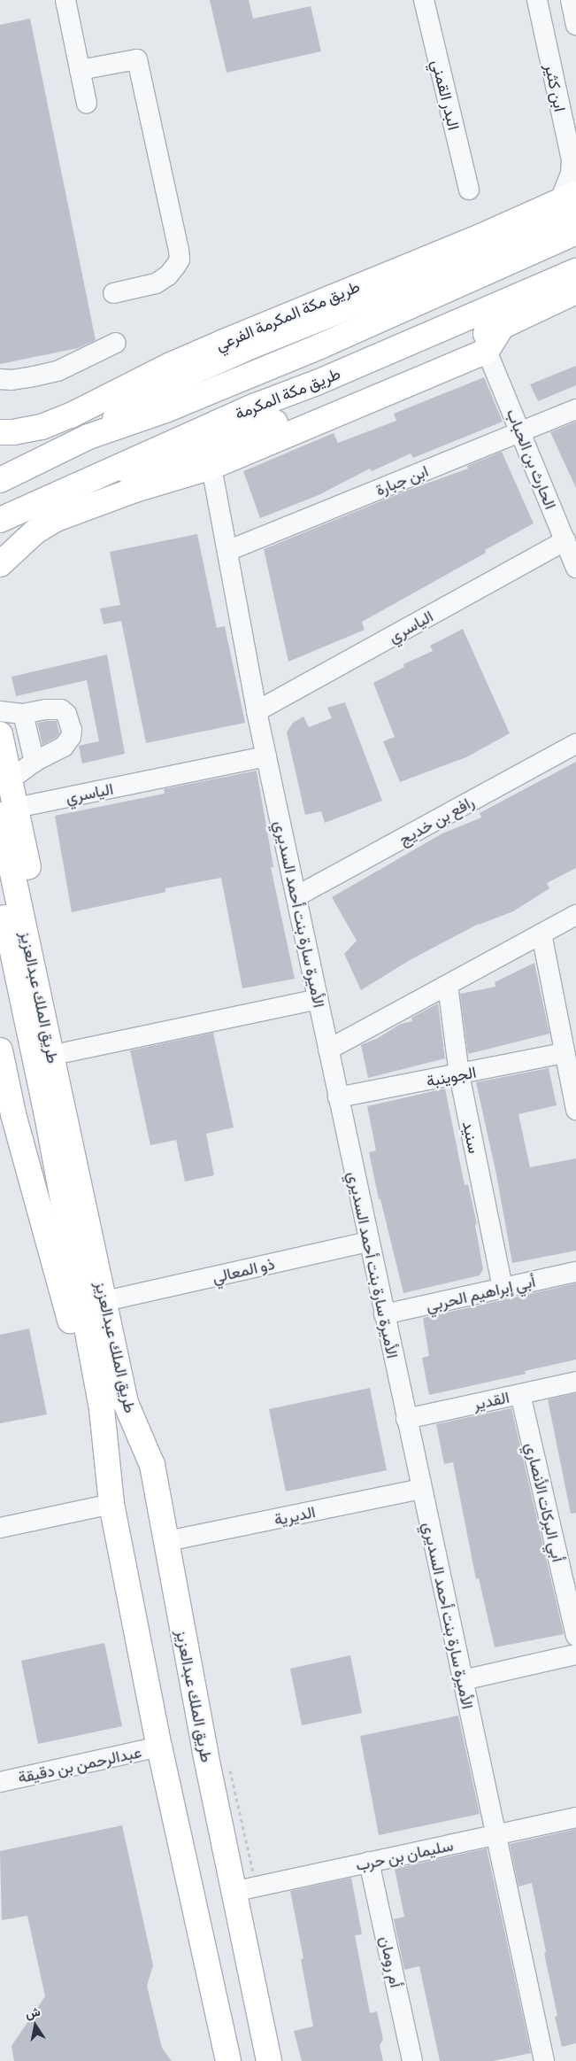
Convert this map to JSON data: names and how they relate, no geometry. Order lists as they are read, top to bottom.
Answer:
{
  "streets": {
    "main road": ["طريق مكة المكرمة الفرعي", "طريق مكة المكرمة", "طريق الملك عبدالعزيز"],
    "street": [
      "ابن كثير",
      "البدر القمني",
      "الحارث بن الحباب",
      "ابن جبارة",
      "الياسري",
      "رافع بن خديج",
      "الأميرة سارة بنت أحمد السديري",
      "الجوينبة",
      "سنيد",
      "ذو المعالي",
      "أبي إبراهيم الحربي",
      "القدير",
      "أبي البركات الأنصاري",
      "الديرية",
      "عبدالرحمن بن دقيقة",
      "سليمان بن حرب",
      "أم رومان"
    ]
  },
  "crossings": [
    ["ابن كثير", "طريق مكة المكرمة الفرعي"],
    ["الحارث بن الحباب", "ابن جبارة"],
    ["الحارث بن الحباب", "الياسري"],
    ["ابن جبارة", "الأميرة سارة بنت أحمد السديري"],
    ["الياسري", "الأميرة سارة بنت أحمد السديري"],
    ["الياسري", "طريق الملك عبدالعزيز"],
    ["رافع بن خديج", "الأميرة سارة بنت أحمد السديري"],
    ["الأميرة سارة بنت أحمد السديري", "الجوينبة"],
    ["الأميرة سارة بنت أحمد السديري", "ذو المعالي"],
    ["الأميرة سارة بنت أحمد السديري", "أبي إبراهيم الحربي"],
    ["الأميرة سارة بنت أحمد السديري", "القدير"],
    ["الأميرة سارة بنت أحمد السديري", "الديرية"],
    ["الأميرة سارة بنت أحمد السديري", "سليمان بن حرب"],
    ["طريق الملك عبدالعزيز", "الديرية"],
    ["طريق الملك عبدالعزيز", "عبدالرحمن بن دقيقة"],
    ["طريق الملك عبدالعزيز", "سليمان بن حرب"],
    ["الجوينبة", "سنيد"],
    ["سنيد", "أبي إبراهيم الحربي"],
    ["القدير", "أبي البركات الأنصاري"],
    ["سليمان بن حرب", "أم رومان"]
  ],
  "north": "top"
}
